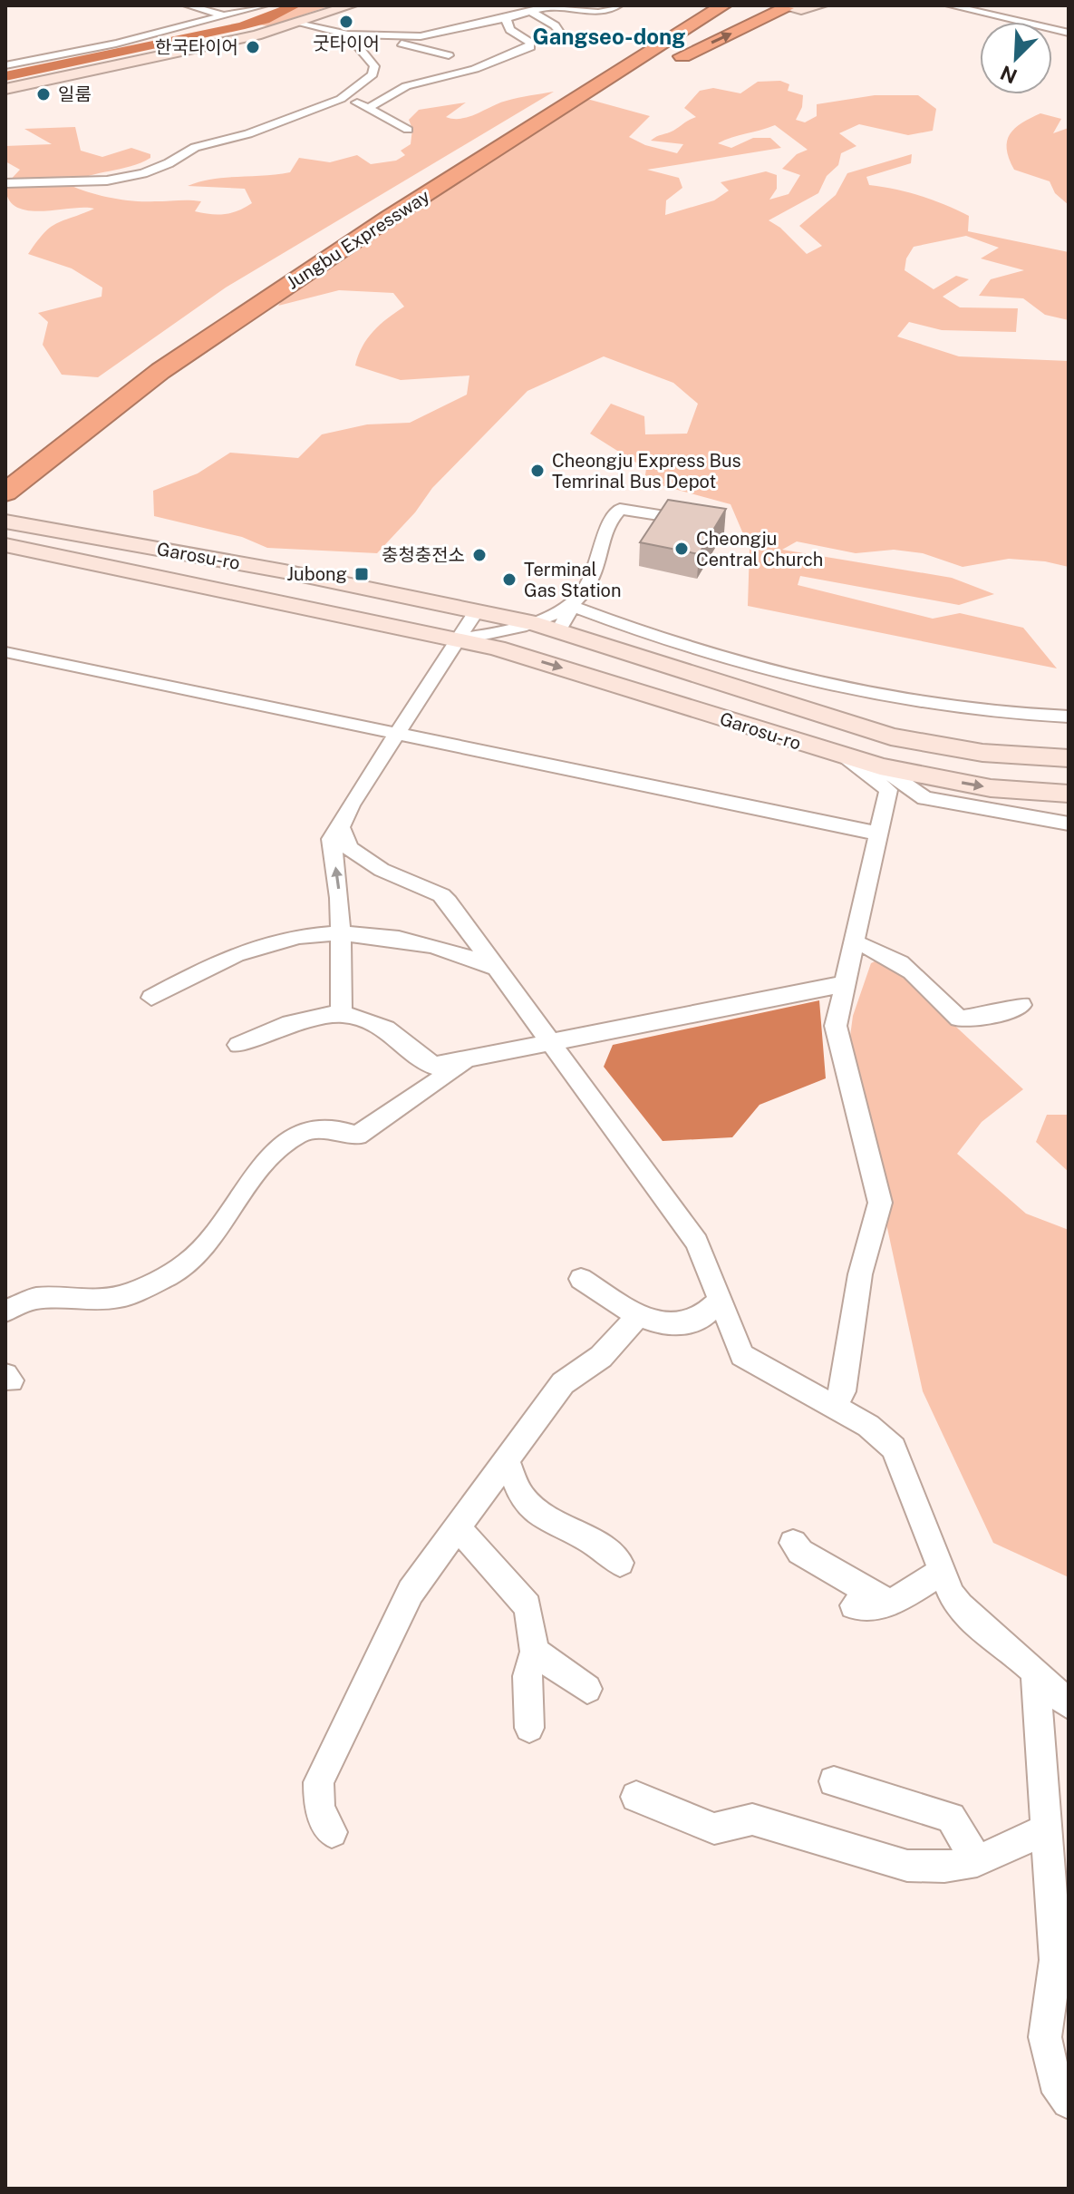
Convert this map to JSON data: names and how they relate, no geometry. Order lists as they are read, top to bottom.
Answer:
{
  "streets": {
    "highway": ["Jungbu Expressway"],
    "main road": ["Garosu-ro"]
  },
  "districts": ["Gangseo-dong"],
  "places": {
    "other": [
      "굿타이어",
      "한국타이어",
      "일룸",
      "Cheongju Express Bus Temrinal Bus Depot",
      "Cheongju Central Church",
      "충청충전소",
      "Terminal Gas Station"
    ],
    "transit": ["Jubong"]
  },
  "north": "bottom left"
}
